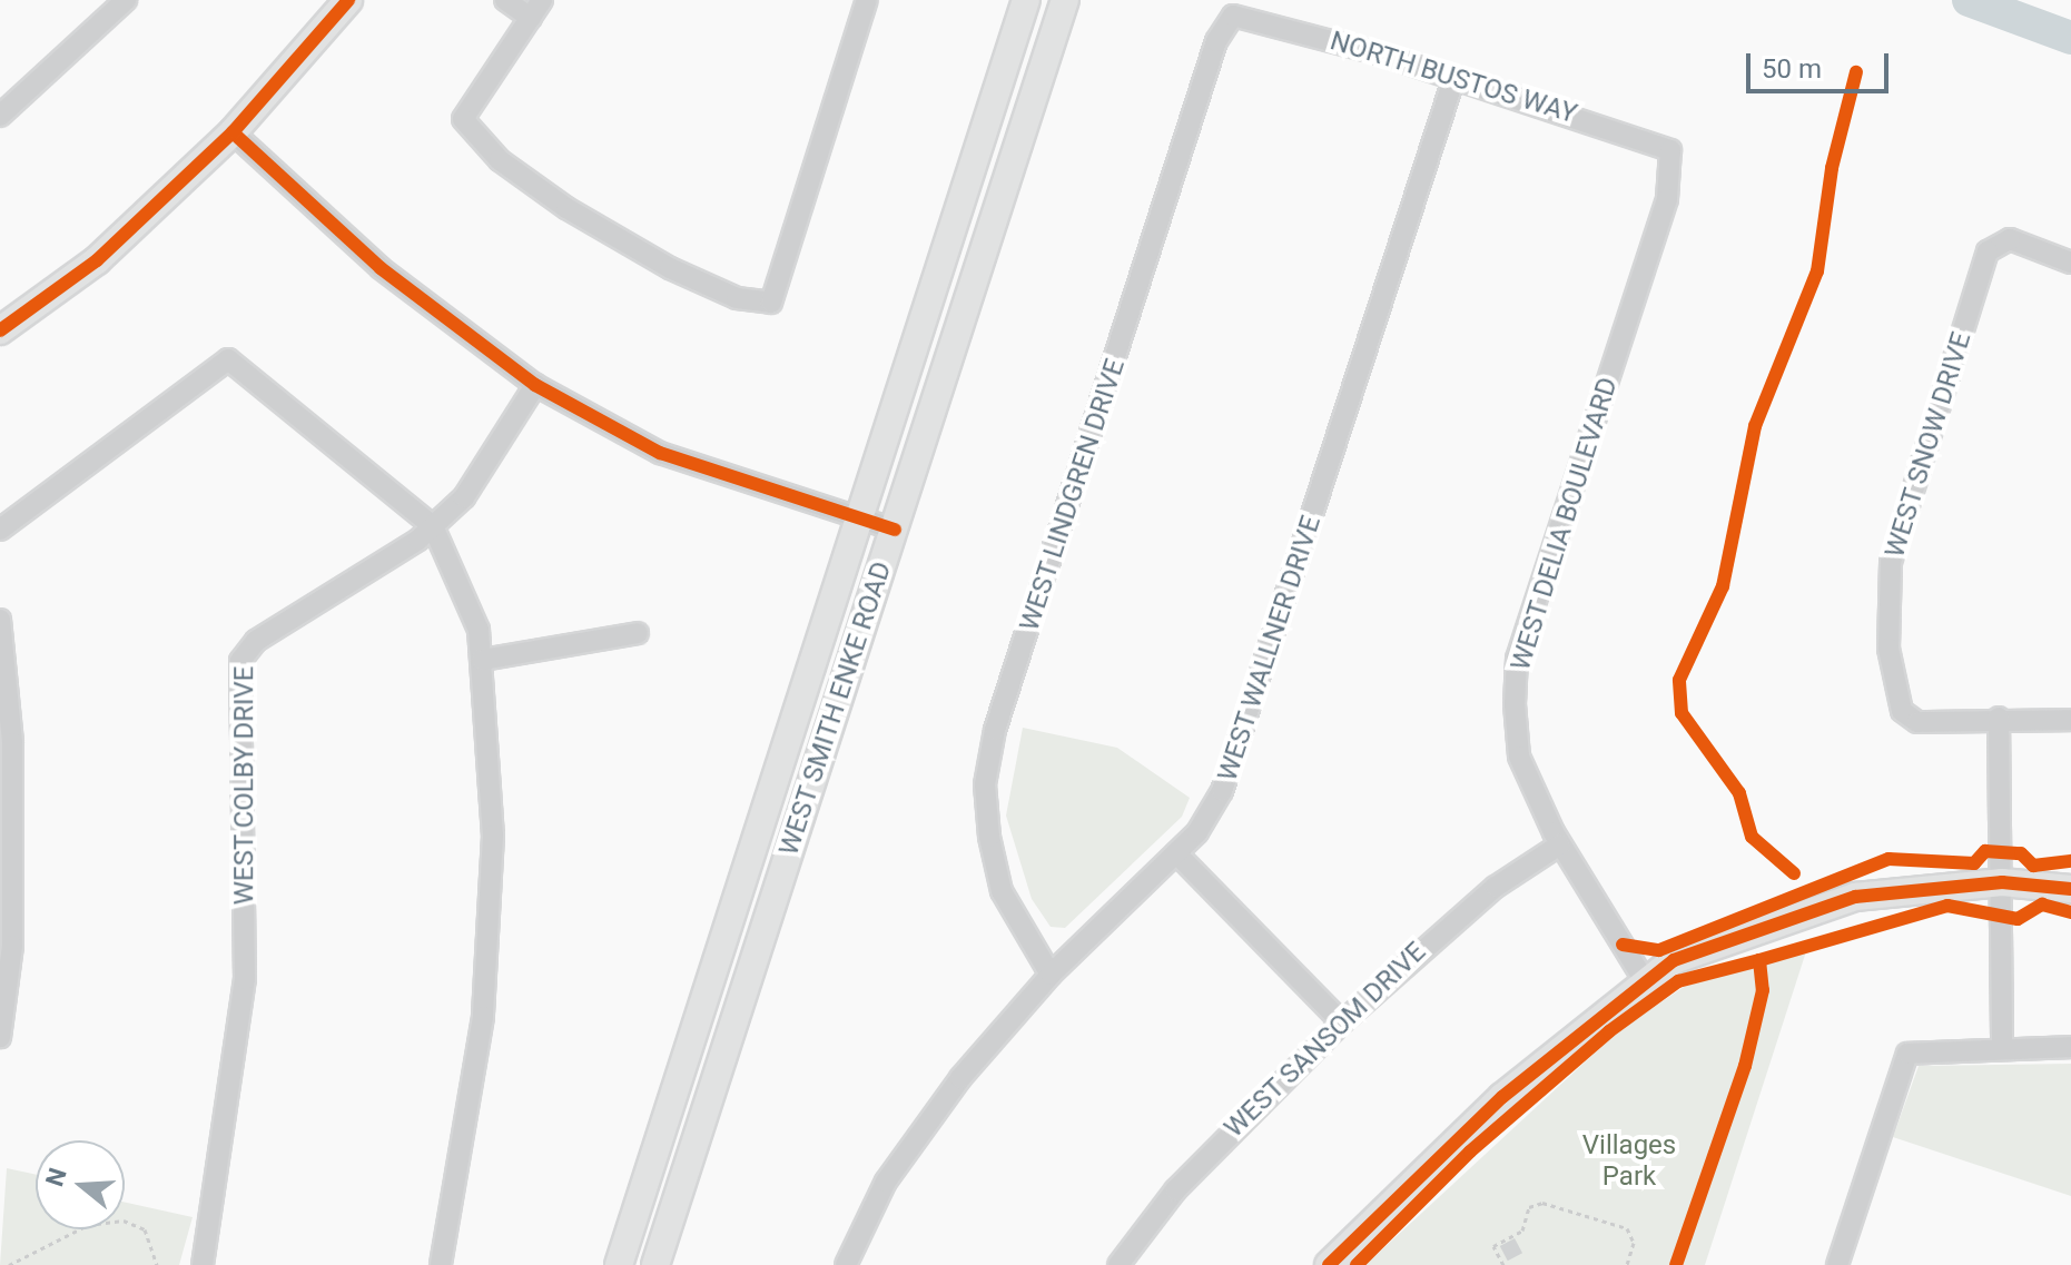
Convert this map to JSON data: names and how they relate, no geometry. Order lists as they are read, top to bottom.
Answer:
{
  "streets": {
    "street": [
      "NORTH BUSTOS WAY",
      "WEST SNOW DRIVE",
      "WEST LINDGREN DRIVE",
      "WEST DELIA BOULEVARD",
      "WEST WALLNER DRIVE",
      "WEST SMITH ENKE ROAD",
      "WEST COLBY DRIVE",
      "WEST SANSOM DRIVE"
    ]
  },
  "crossings": [
    ["NORTH BUSTOS WAY", "WEST LINDGREN DRIVE"],
    ["NORTH BUSTOS WAY", "WEST DELIA BOULEVARD"],
    ["NORTH BUSTOS WAY", "WEST WALLNER DRIVE"],
    ["WEST LINDGREN DRIVE", "WEST WALLNER DRIVE"],
    ["WEST DELIA BOULEVARD", "WEST SANSOM DRIVE"]
  ],
  "parks": ["Villages Park"],
  "scale_bar": "50 m",
  "north": "left"
}
